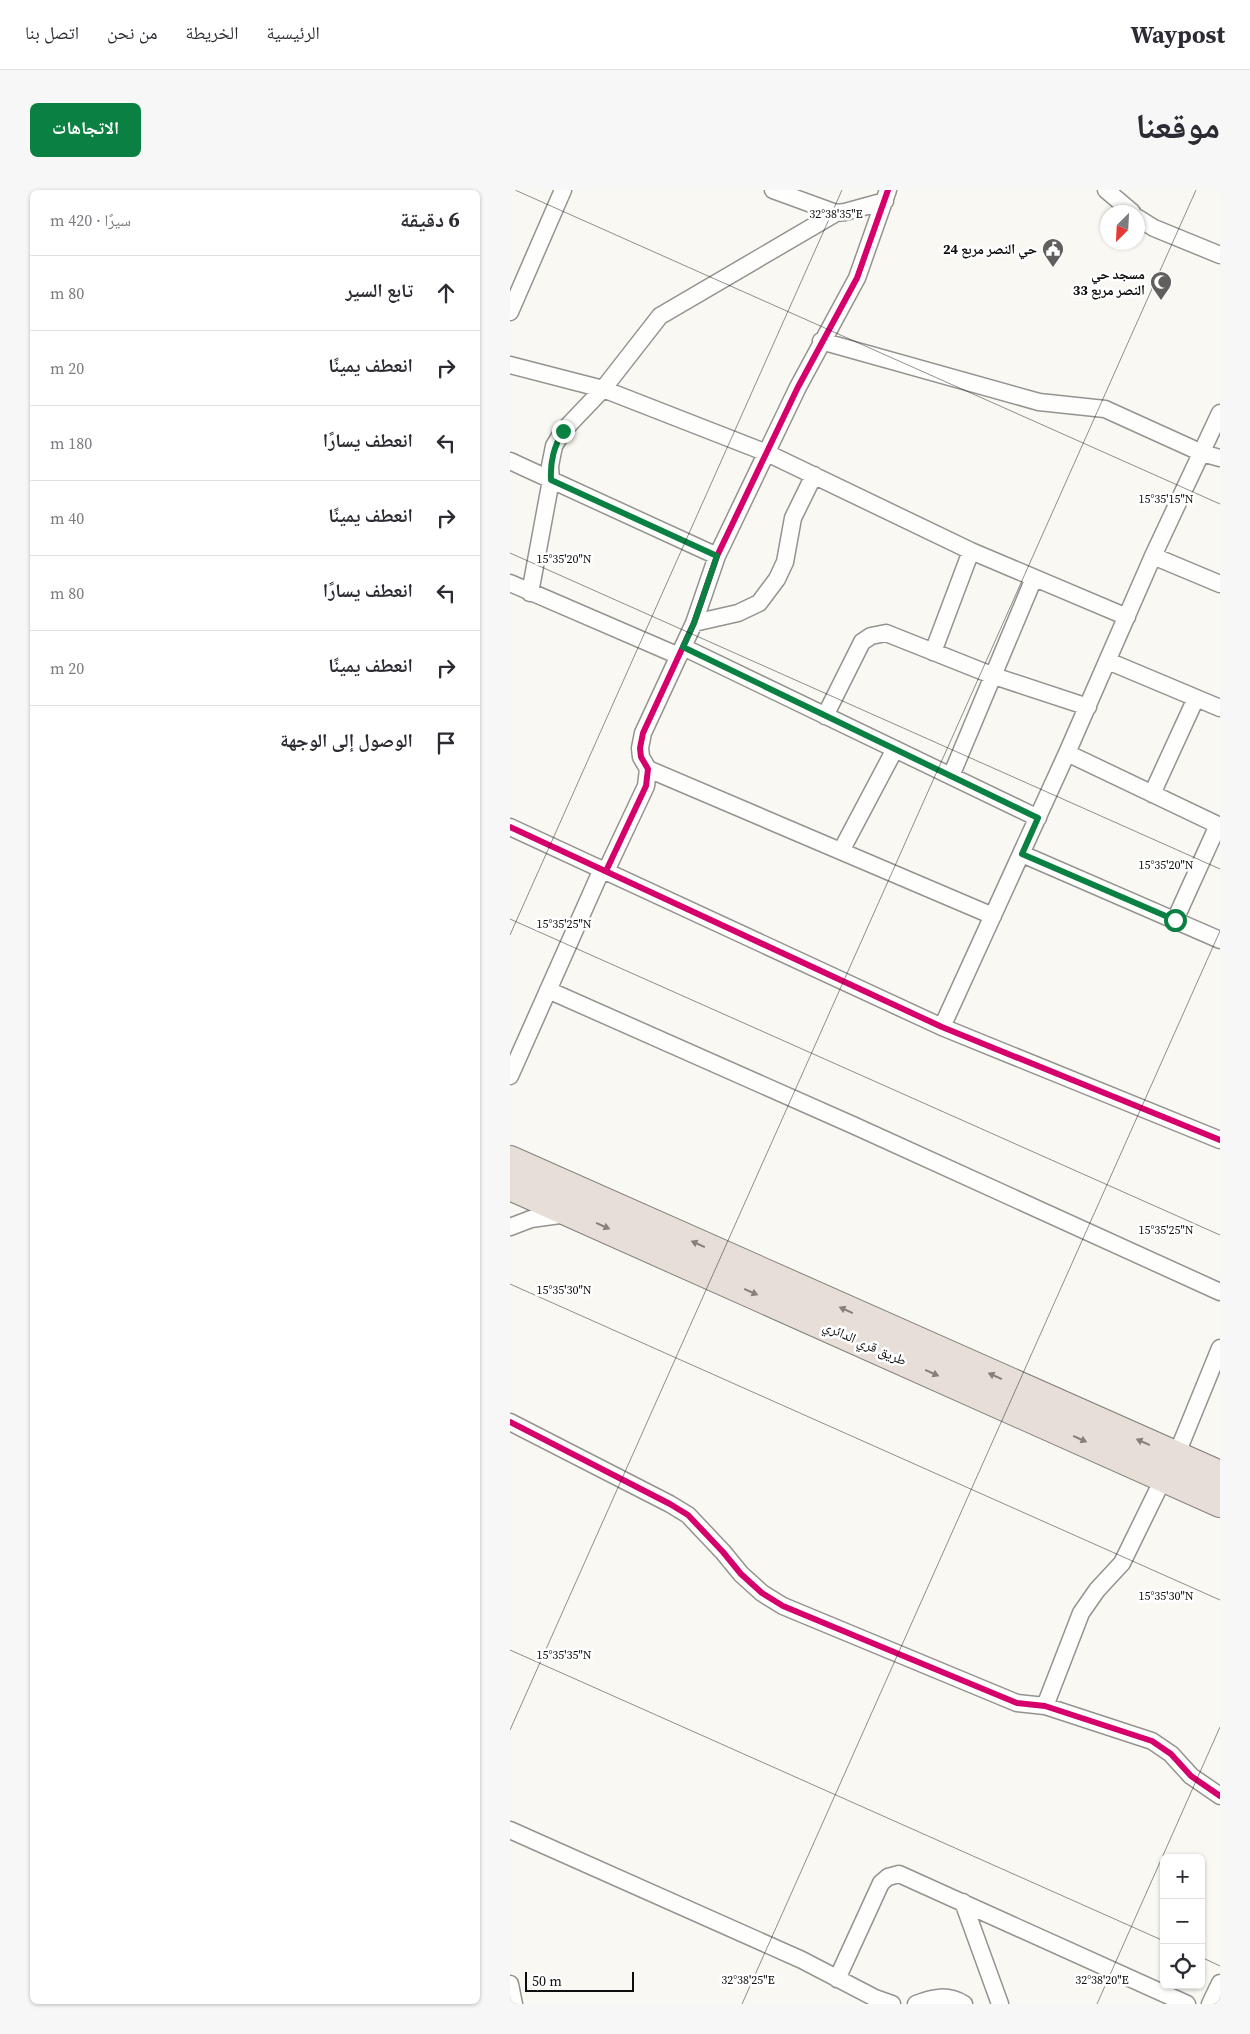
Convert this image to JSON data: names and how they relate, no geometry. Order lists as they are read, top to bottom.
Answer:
{
  "streets": {
    "highway": ["طريق قري الدائري"]
  },
  "places": {
    "public building": ["حي النصر مربع 24"],
    "mosque": ["مسجد حي النصر مربع 33"]
  },
  "scale_bar": "50 m",
  "north": "bottom left",
  "page": {
    "header": "Waypost",
    "nav": [
      "الرئيسية",
      "الخريطة",
      "من نحن",
      "اتصل بنا"
    ],
    "title": "موقعنا",
    "buttons": "الاتجاهات",
    "heading": ["6 دقيقة", "سيرًا · 420 m"],
    "list": [
      ["تابع السير", "80 m"],
      ["انعطف يمينًا", "20 m"],
      ["انعطف يسارًا", "180 m"],
      ["انعطف يمينًا", "40 m"],
      ["انعطف يسارًا", "80 m"],
      ["انعطف يمينًا", "20 m"],
      "الوصول إلى الوجهة"
    ],
    "map_buttons": ["+", "−"],
    "scale": "50 m"
  },
  "coordinates": [
    "32°38'35\"E",
    "15°35'15\"N",
    "15°35'20\"N",
    "15°35'25\"N",
    "15°35'30\"N",
    "15°35'35\"N",
    "32°38'25\"E",
    "32°38'20\"E"
  ]
}
